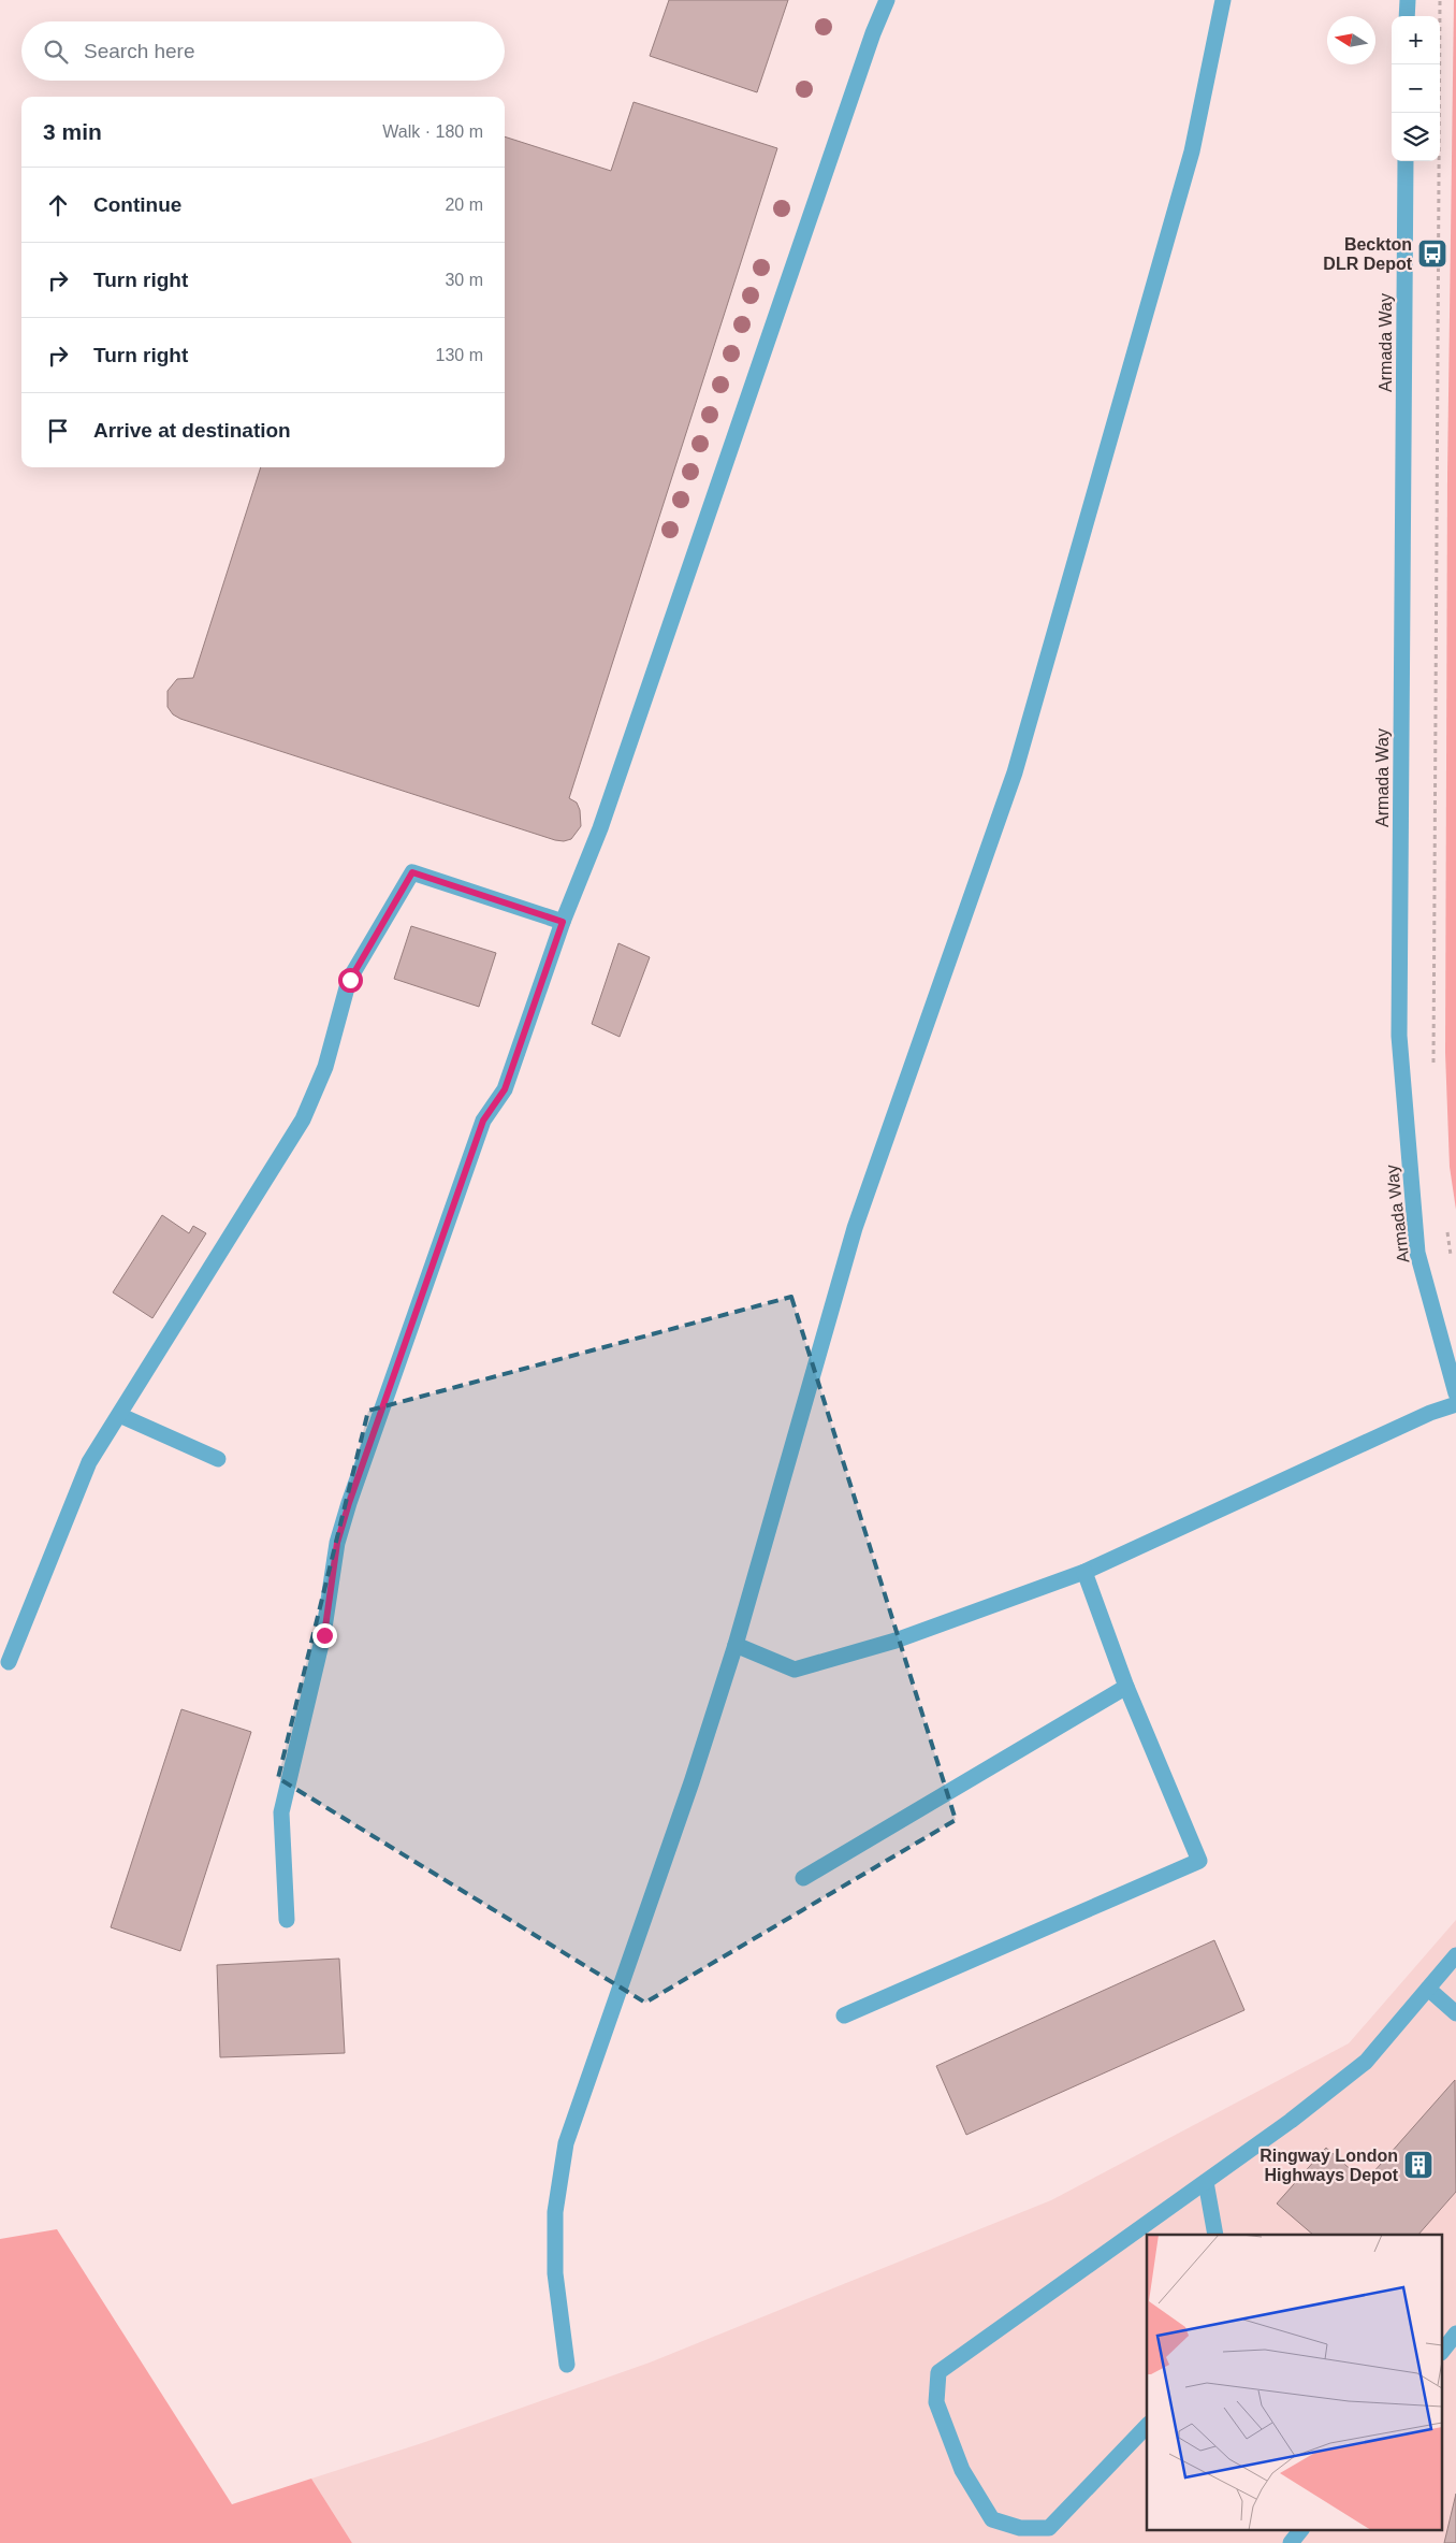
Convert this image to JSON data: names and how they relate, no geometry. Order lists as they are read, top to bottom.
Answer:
{
  "streets": {
    "street": ["Armada Way"]
  },
  "places": {
    "bus stop": ["Beckton DLR Depot"],
    "building": ["Ringway London Highways Depot"]
  },
  "north": "left",
  "page": {
    "map_buttons": ["+", "−"],
    "search": "Search here",
    "heading": ["3 min", "Walk · 180 m"],
    "list": [
      ["Continue", "20 m"],
      ["Turn right", "30 m"],
      ["Turn right", "130 m"],
      "Arrive at destination"
    ]
  }
}
